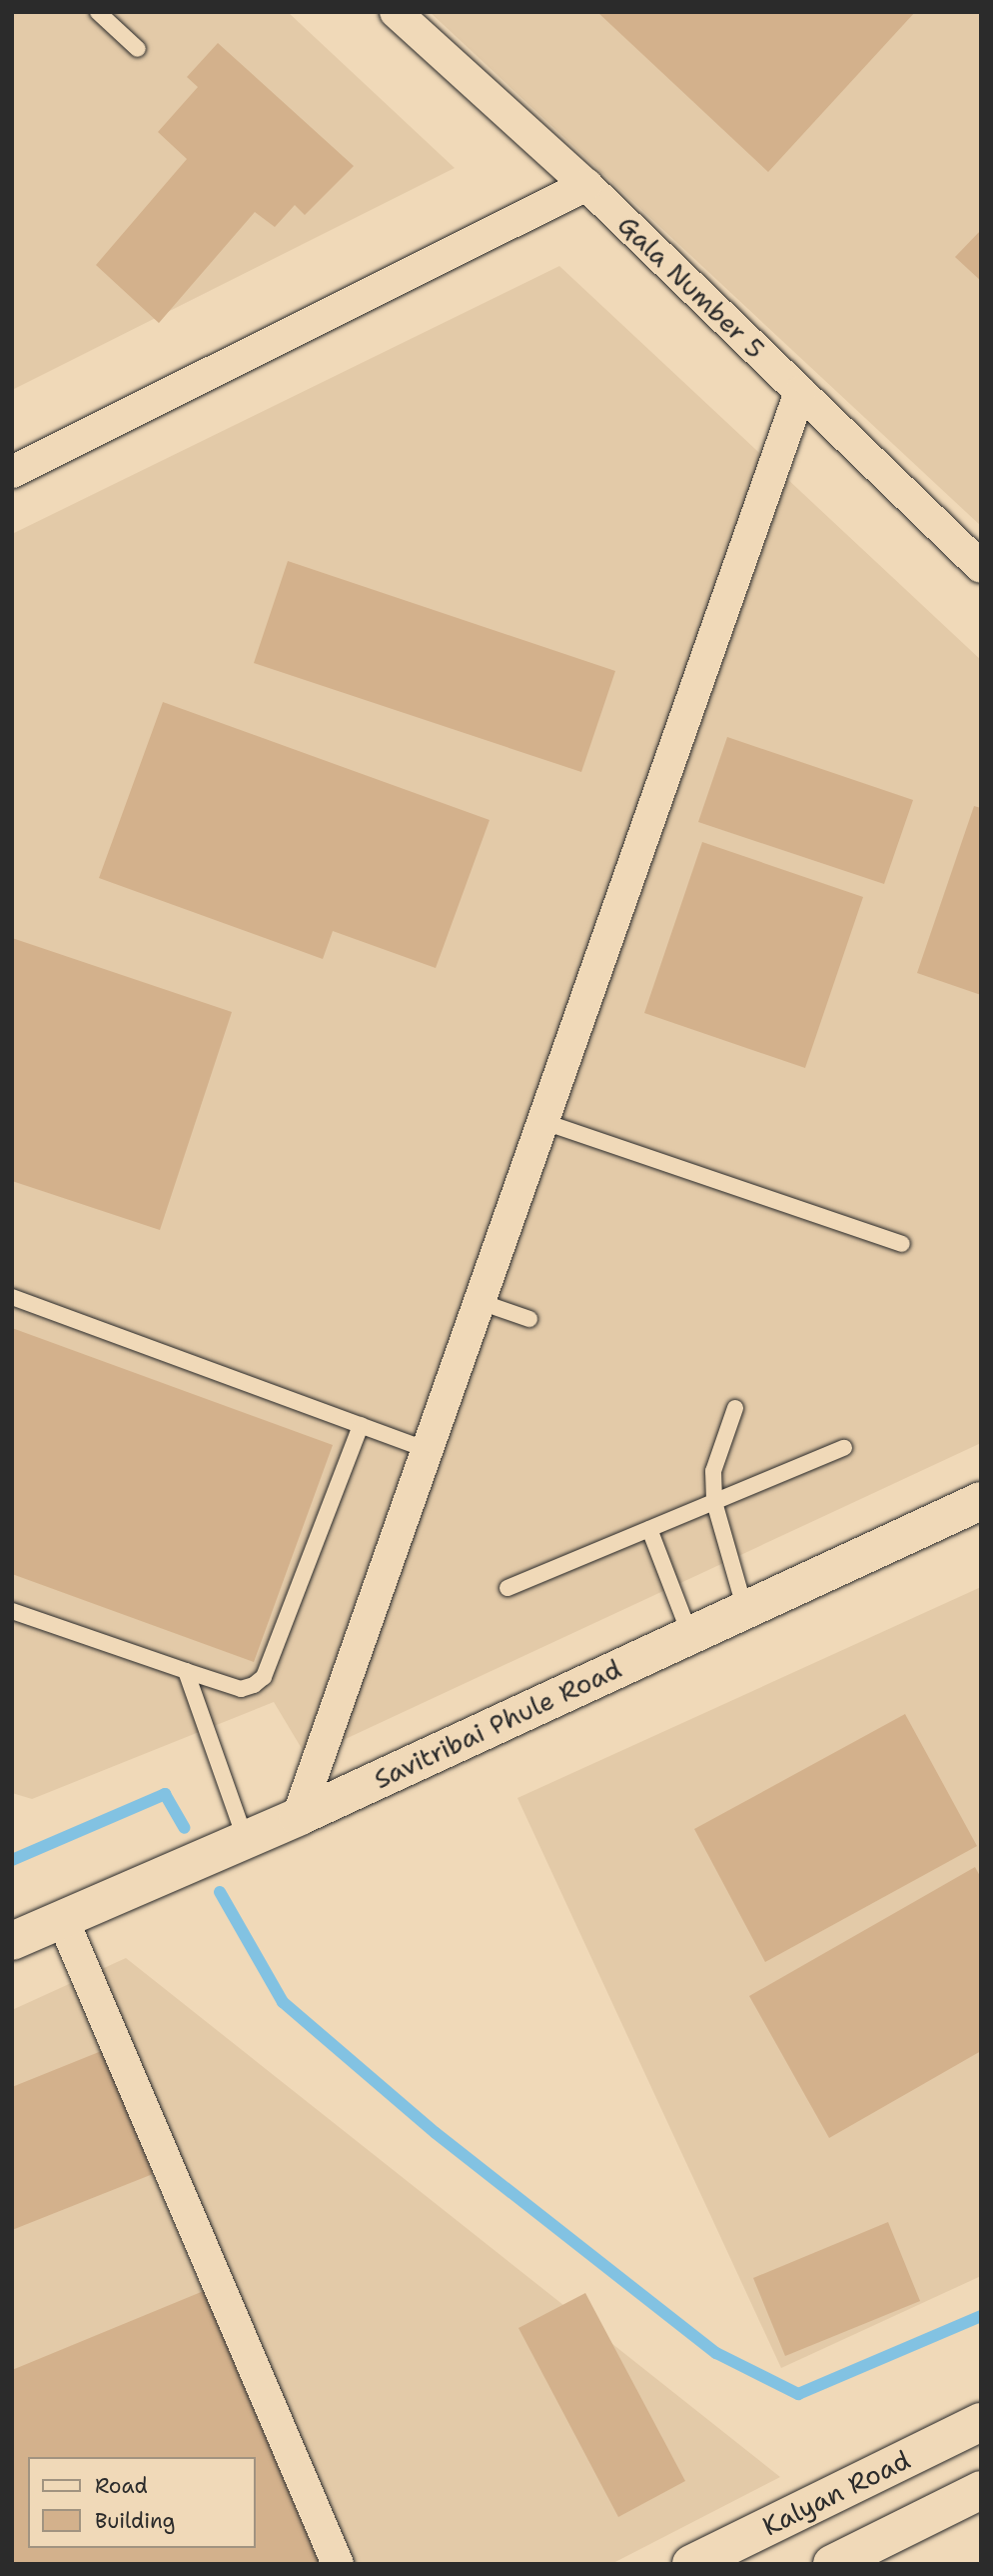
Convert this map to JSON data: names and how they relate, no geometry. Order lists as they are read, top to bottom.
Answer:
{
  "streets": {
    "street": ["Gala Number 5", "Savitribai Phule Road", "Kalyan Road"]
  },
  "legend": ["Road", "Building"]
}
